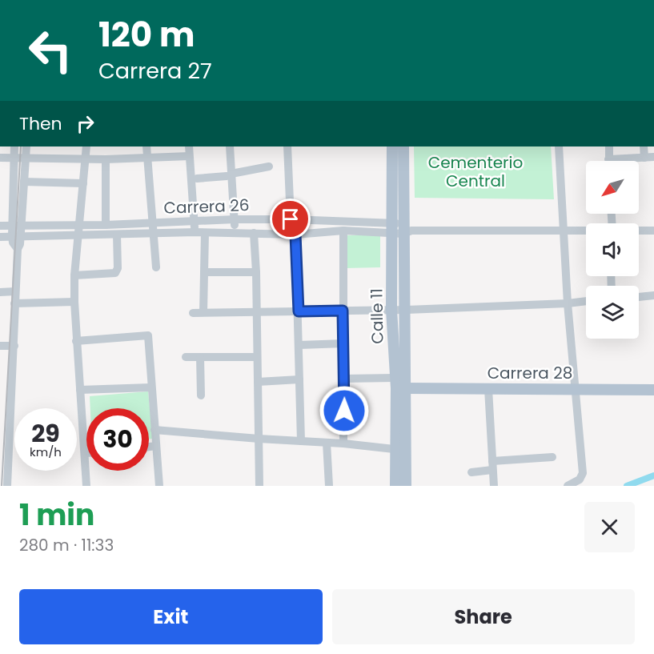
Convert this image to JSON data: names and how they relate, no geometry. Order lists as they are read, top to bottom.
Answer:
{
  "streets": {
    "main road": ["Calle 11", "Carrera 28"],
    "street": ["Carrera 26"]
  },
  "crossings": [
    ["Carrera 26", "Calle 11"],
    ["Calle 11", "Carrera 28"]
  ],
  "parks": ["Cementerio Central"],
  "north": "bottom left",
  "page": {
    "turn": ["120 m", "Carrera 27"],
    "then": "Then",
    "speed": "29 km/h",
    "limit": "30",
    "heading": ["1 min", "280 m · 11:33"],
    "buttons": ["Exit", "Share"]
  }
}
